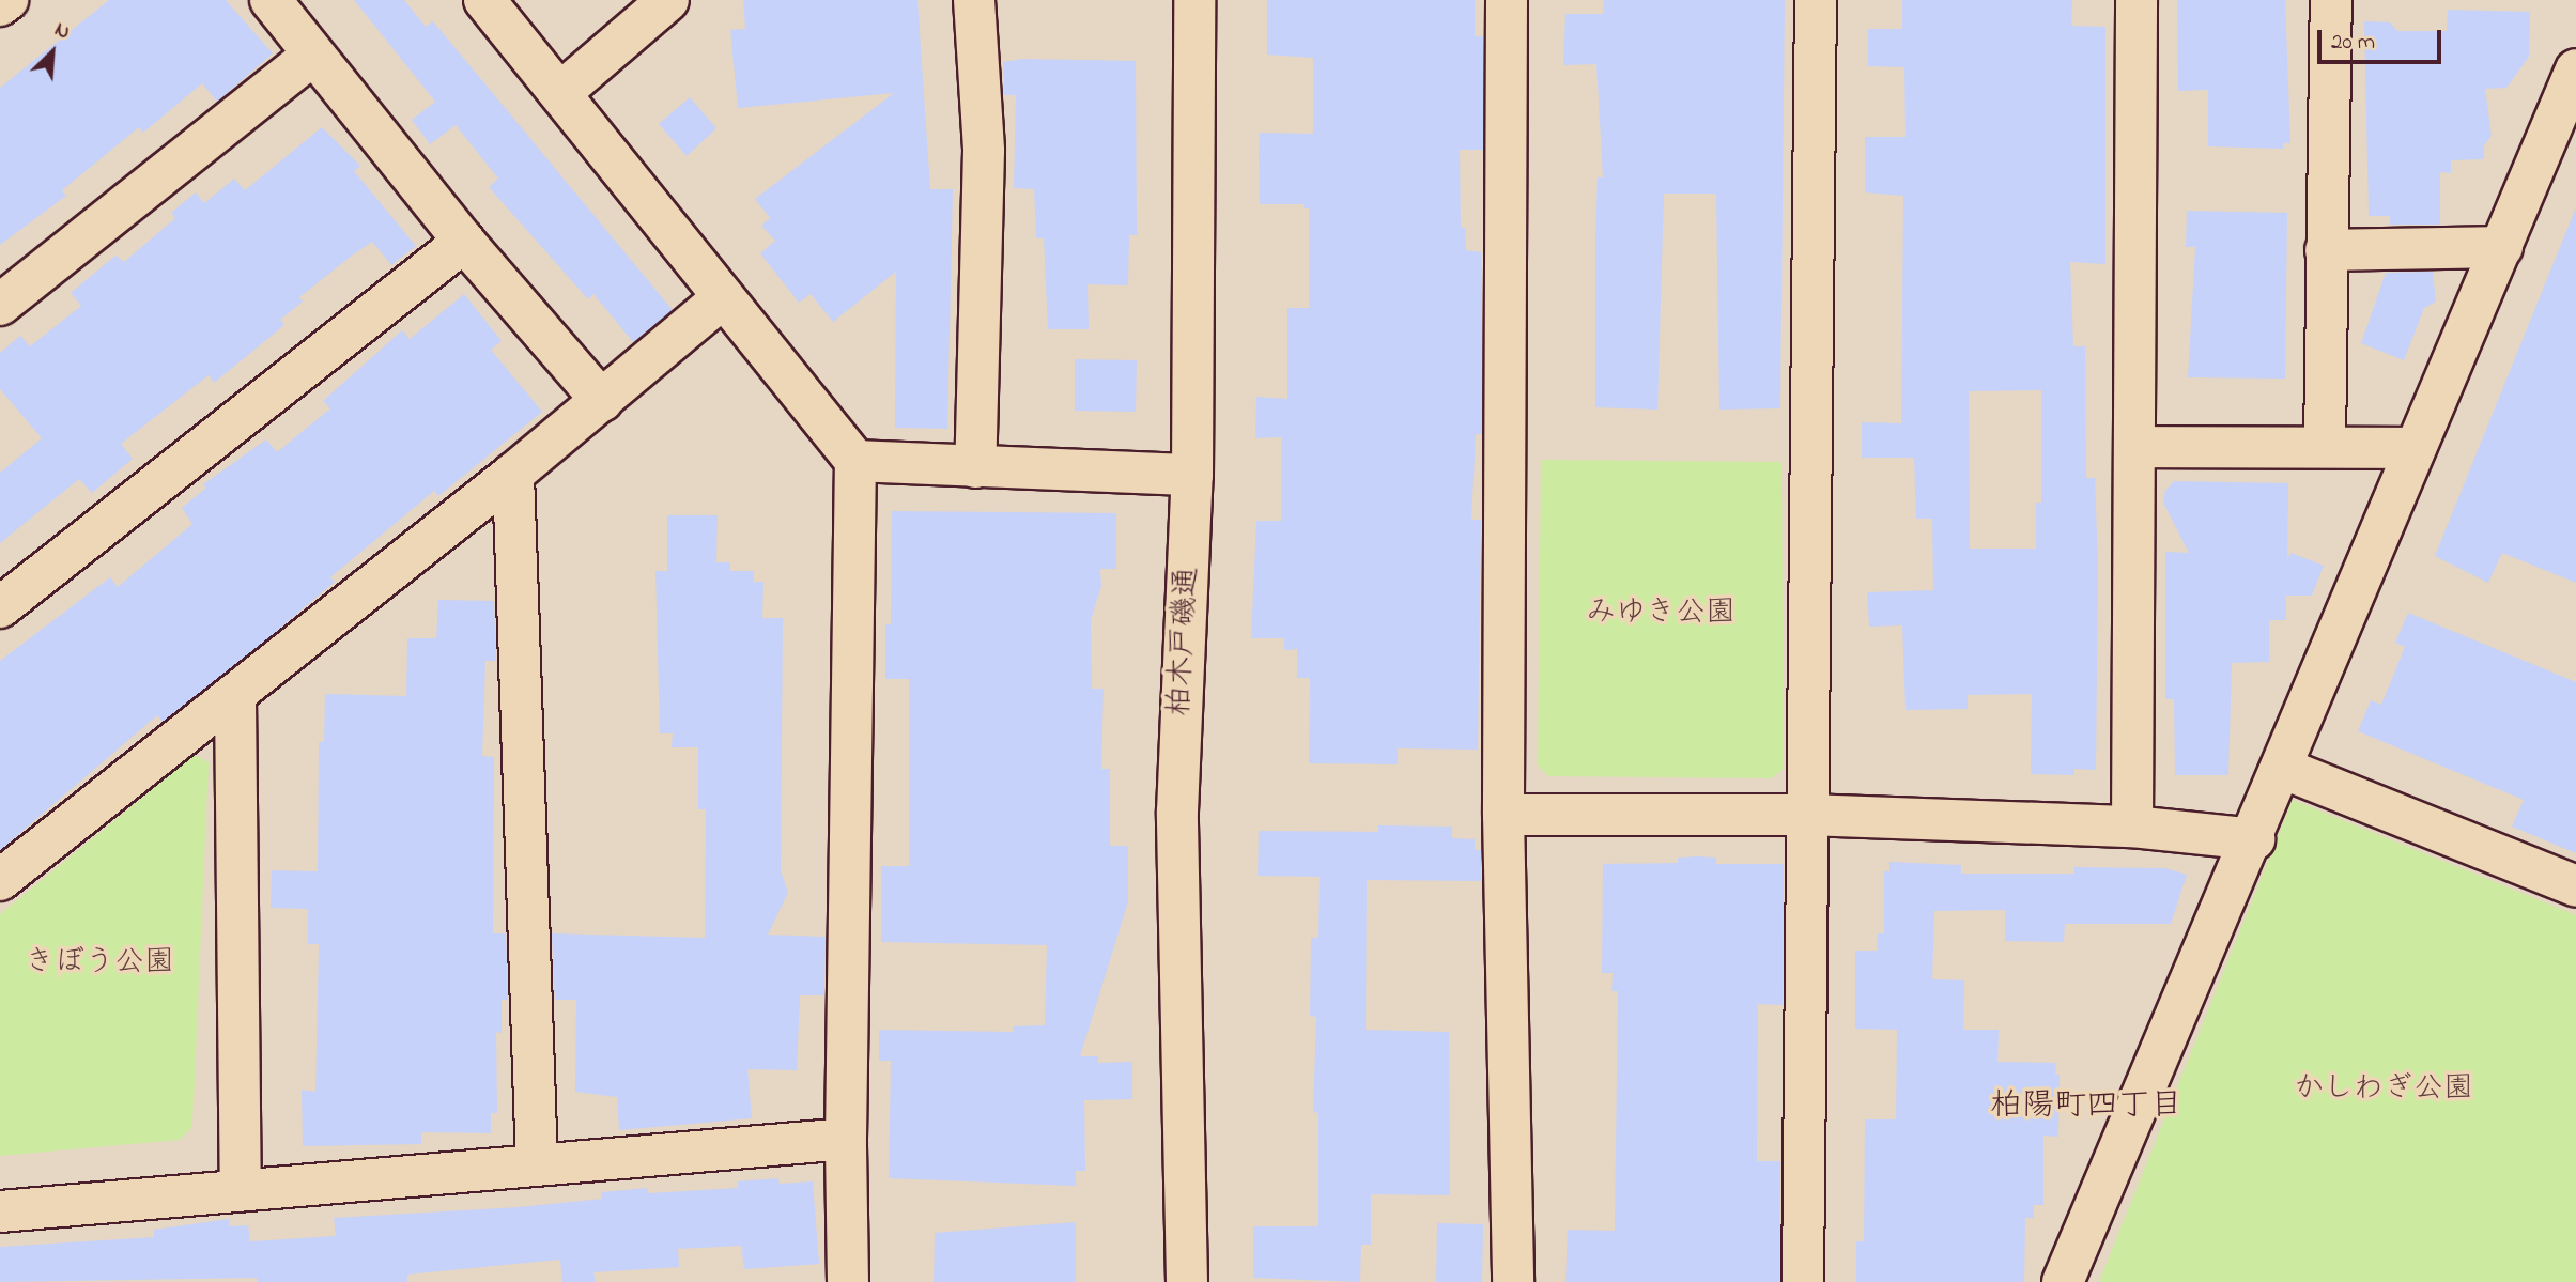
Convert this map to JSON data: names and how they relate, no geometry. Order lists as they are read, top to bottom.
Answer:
{
  "streets": {
    "street": ["柏木戸磯通"]
  },
  "districts": ["柏陽町四丁目"],
  "parks": ["みゆき公園", "きぼう公園", "かしわぎ公園"],
  "scale_bar": "20 m",
  "north": "top right"
}
